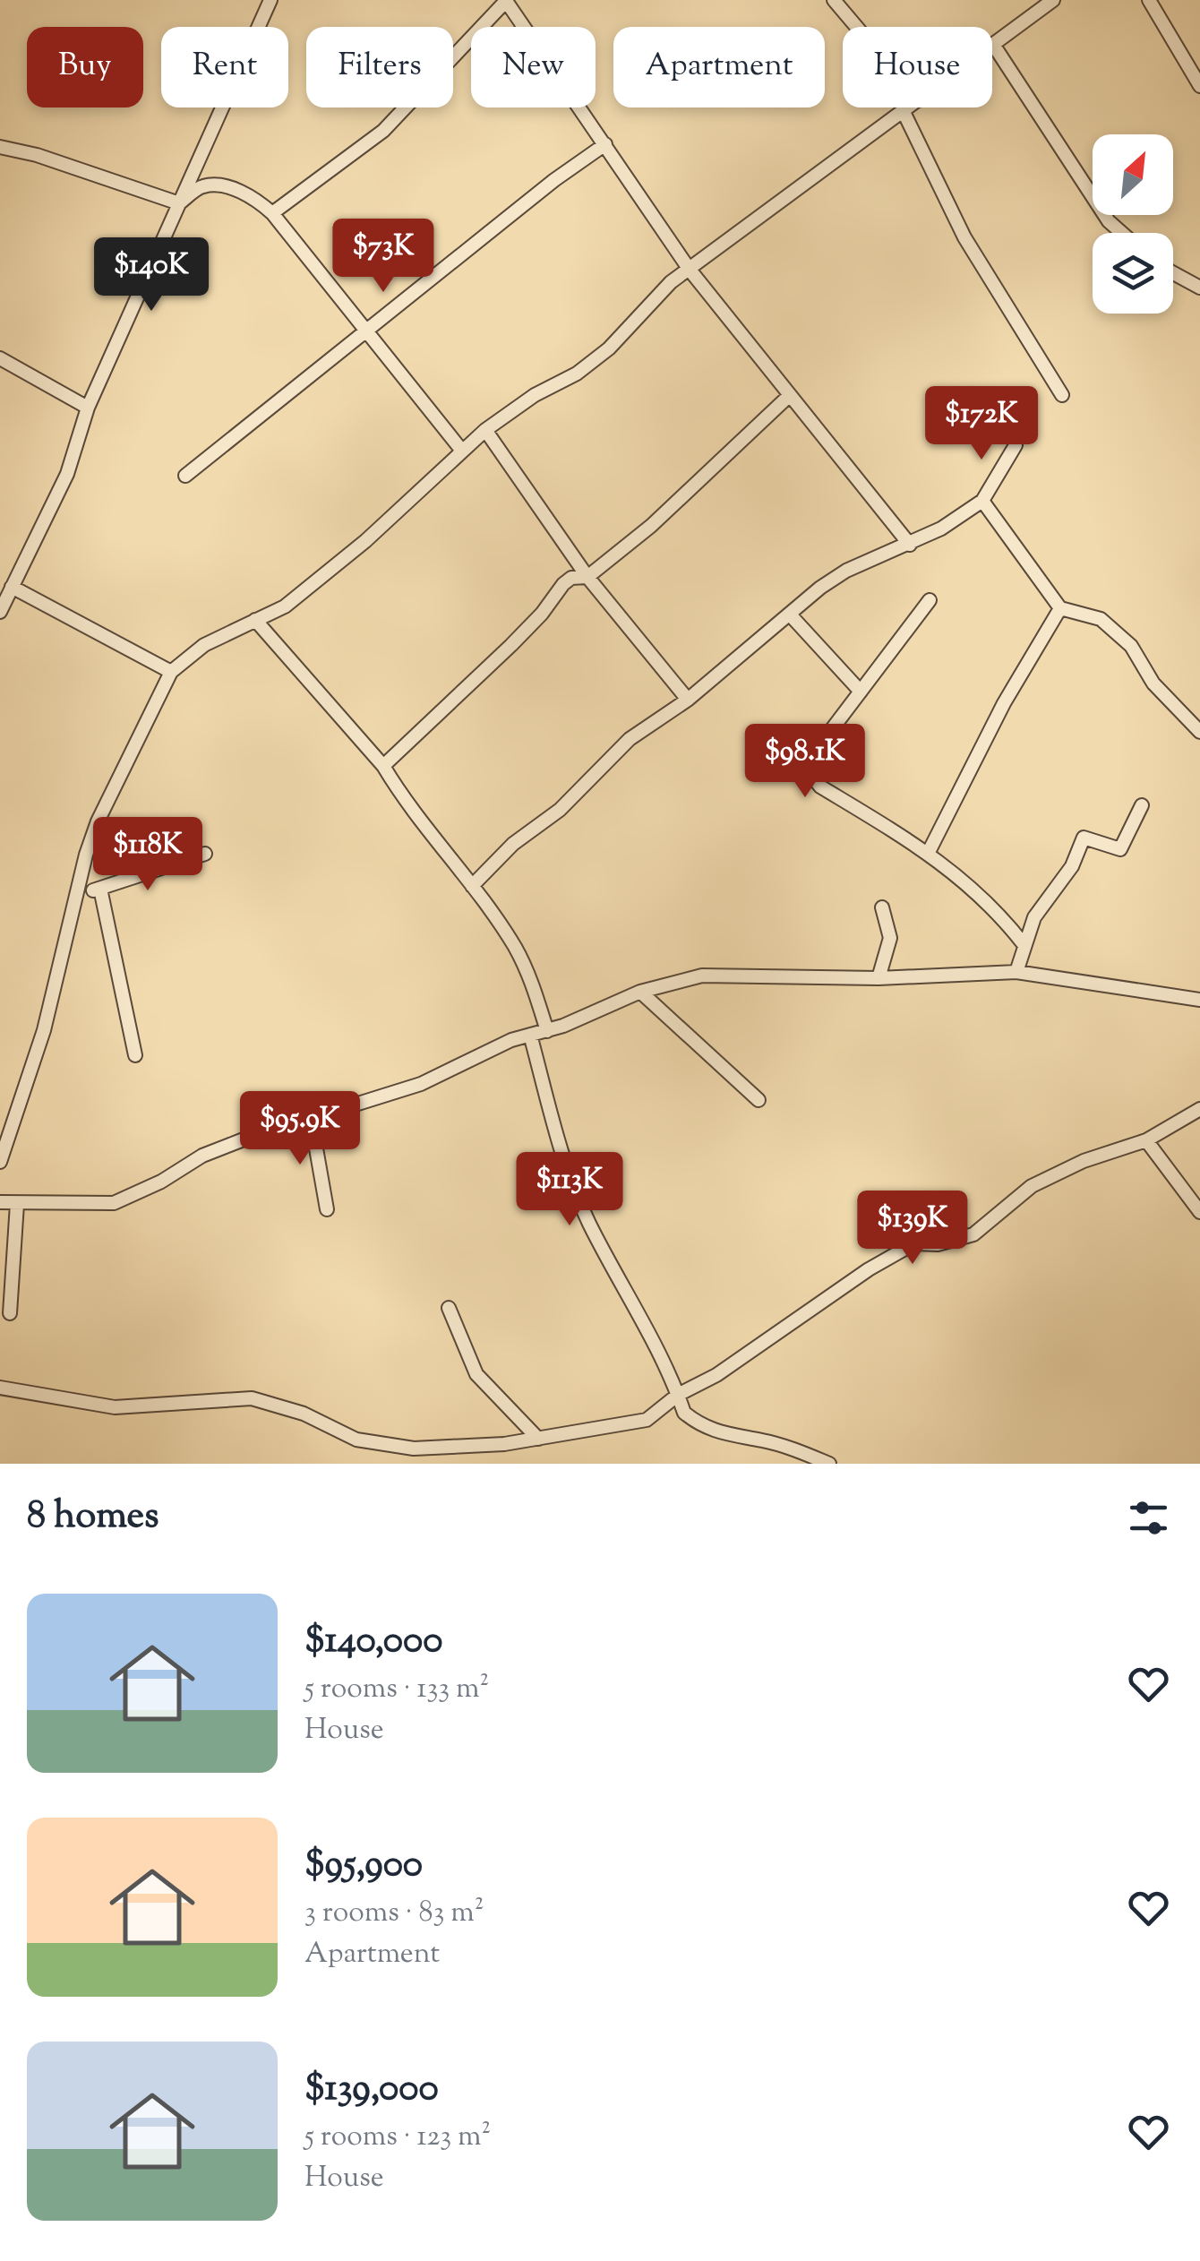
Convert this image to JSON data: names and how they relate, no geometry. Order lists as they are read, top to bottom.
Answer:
{
  "north": "top right",
  "page": {
    "chip": [
      "Buy",
      "Rent",
      "Filters",
      "New",
      "Apartment",
      "House"
    ],
    "price": [
      "$73K",
      "$140K",
      "$172K",
      "$98.1K",
      "$118K",
      "$95.9K",
      "$113K",
      "$139K"
    ],
    "heading": "8 homes",
    "list": [
      {
        "name": "$140,000",
        "note": "5 rooms · 133 m² · House"
      },
      {
        "name": "$95,900",
        "note": "3 rooms · 83 m² · Apartment"
      },
      {
        "name": "$139,000",
        "note": "5 rooms · 123 m² · House"
      }
    ]
  }
}
